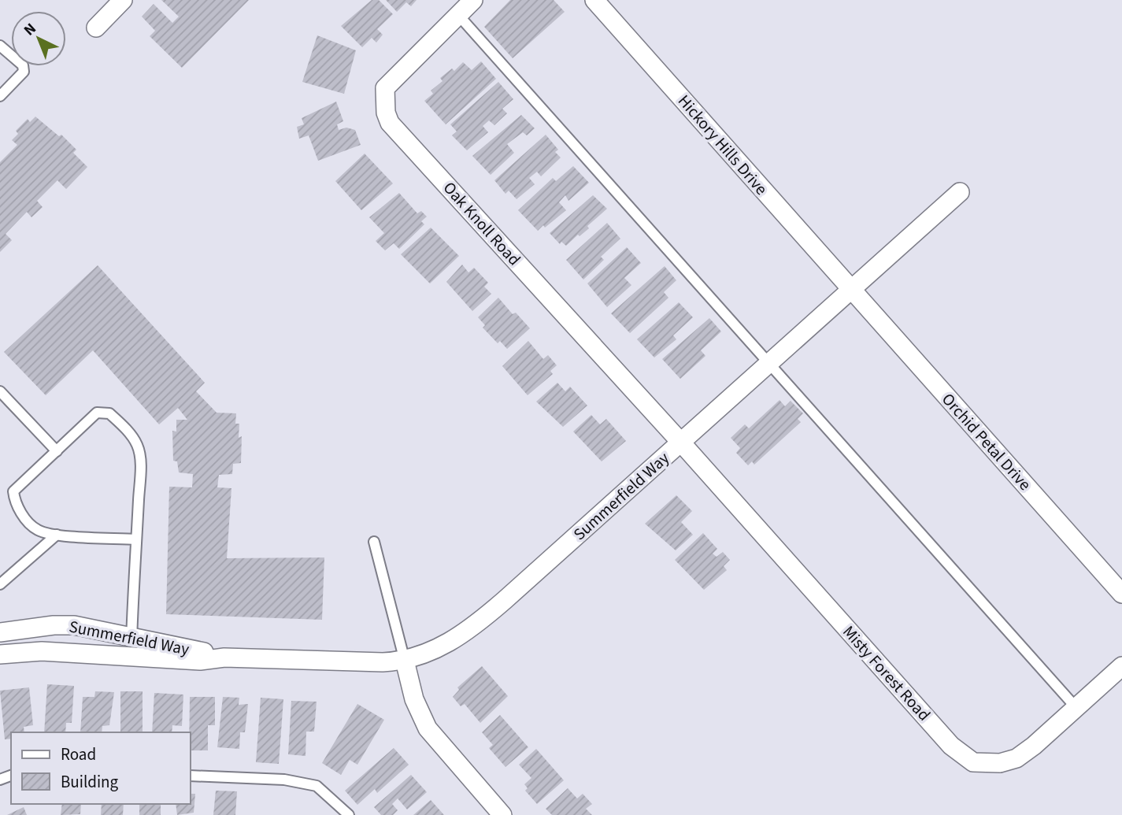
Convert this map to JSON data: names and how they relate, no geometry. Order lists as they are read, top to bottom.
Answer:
{
  "streets": {
    "street": [
      "Hickory Hills Drive",
      "Oak Knoll Road",
      "Orchid Petal Drive",
      "Summerfield Way",
      "Misty Forest Road"
    ]
  },
  "crossings": [
    ["Hickory Hills Drive", "Orchid Petal Drive"],
    ["Hickory Hills Drive", "Summerfield Way"],
    ["Oak Knoll Road", "Summerfield Way"],
    ["Oak Knoll Road", "Misty Forest Road"],
    ["Orchid Petal Drive", "Summerfield Way"],
    ["Summerfield Way", "Misty Forest Road"]
  ],
  "legend": ["Road", "Building"],
  "north": "top left"
}
